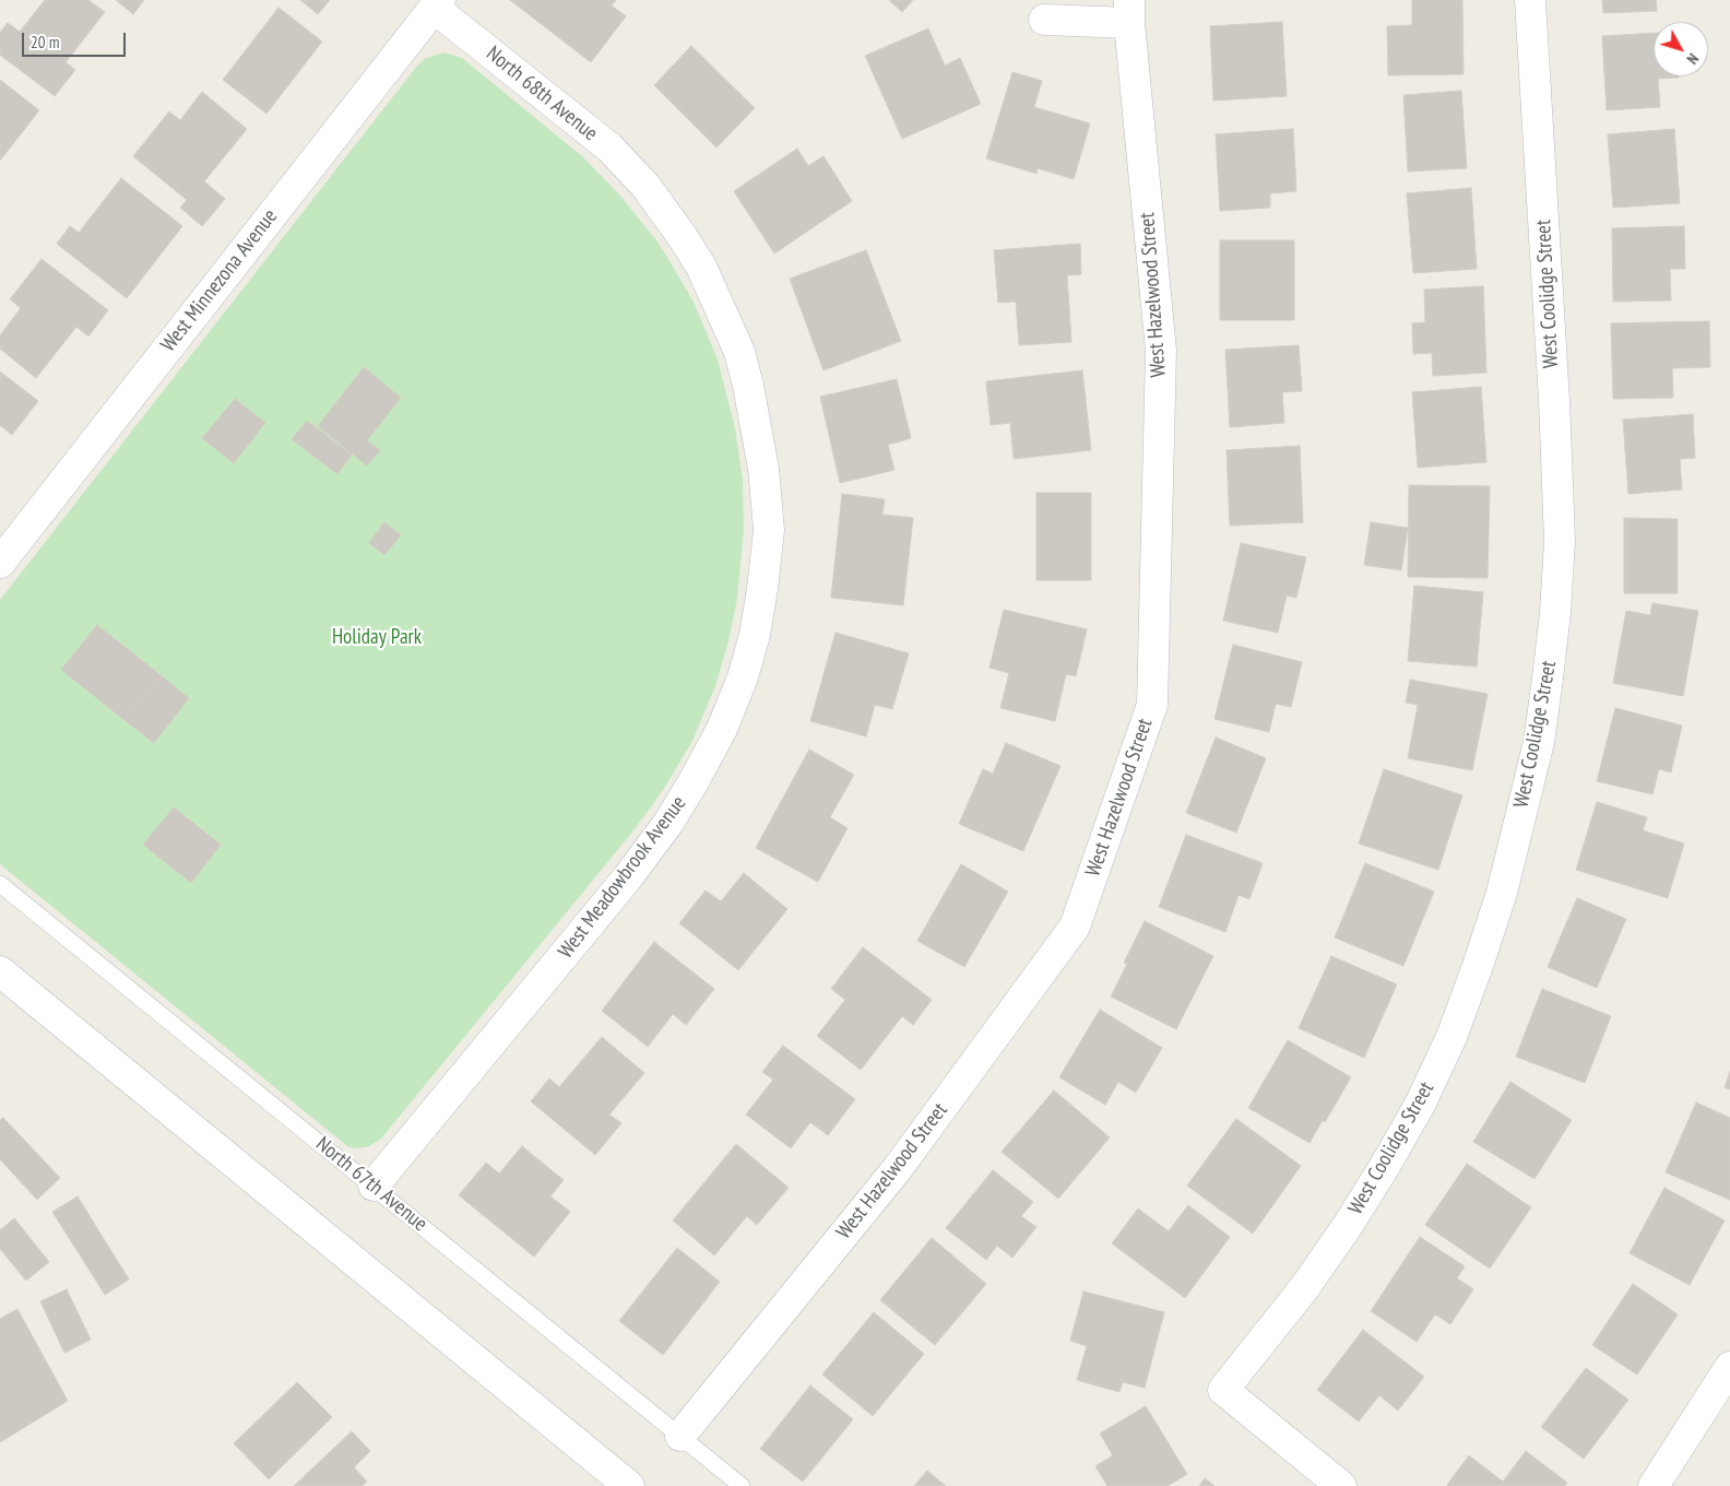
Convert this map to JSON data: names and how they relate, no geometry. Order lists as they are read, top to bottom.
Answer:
{
  "streets": {
    "street": [
      "North 68th Avenue",
      "West Minnezona Avenue",
      "West Coolidge Street",
      "West Hazelwood Street",
      "West Meadowbrook Avenue"
    ],
    "lane": ["North 67th Avenue"]
  },
  "crossings": [
    ["North 68th Avenue", "West Minnezona Avenue"],
    ["North 68th Avenue", "West Meadowbrook Avenue"],
    ["West Hazelwood Street", "North 67th Avenue"],
    ["West Meadowbrook Avenue", "North 67th Avenue"]
  ],
  "parks": ["Holiday Park"],
  "scale_bar": "20 m",
  "north": "bottom right"
}
